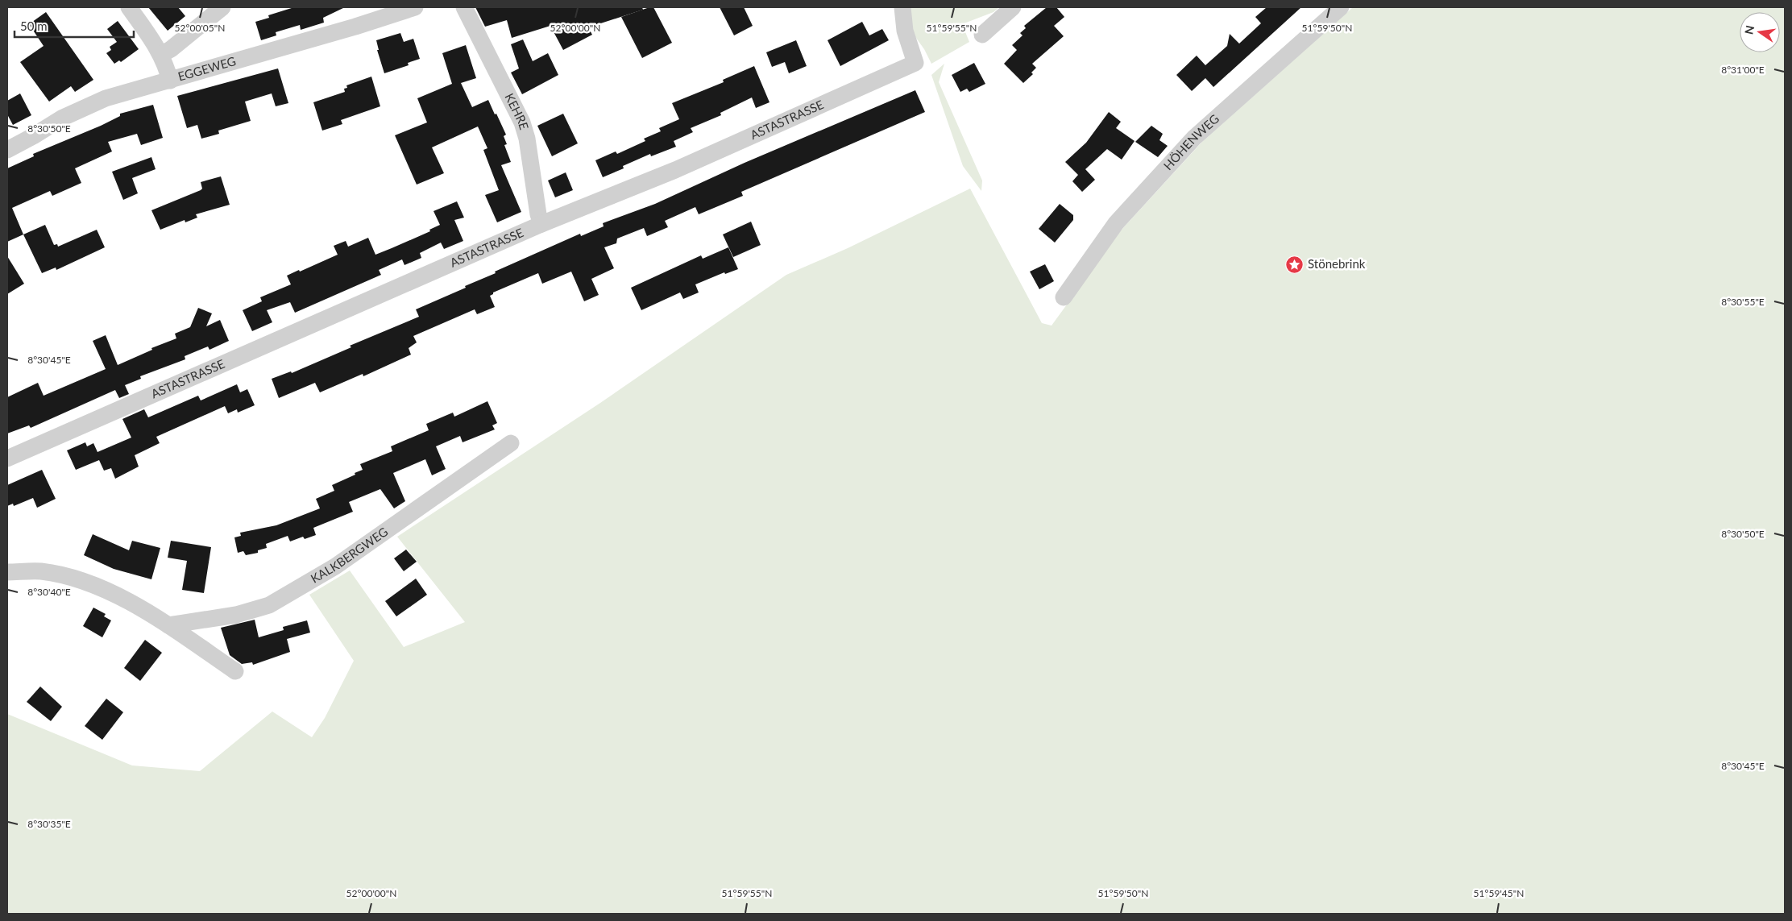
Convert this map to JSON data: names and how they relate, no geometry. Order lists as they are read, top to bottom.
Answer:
{
  "streets": {
    "street": [
      "EGGEWEG",
      "KEHRE",
      "ASTASTRASSE",
      "HÖHENWEG",
      "KALKBERGWEG"
    ]
  },
  "crossings": [
    ["KEHRE", "ASTASTRASSE"]
  ],
  "places": {
    "place": ["Stönebrink"]
  },
  "scale_bar": "50 m",
  "north": "left",
  "coordinates": [
    "52°00'05\"N",
    "52°00'00\"N",
    "51°59'55\"N",
    "51°59'50\"N",
    "8°31'00\"E",
    "8°30'50\"E",
    "8°30'55\"E",
    "8°30'45\"E",
    "8°30'40\"E",
    "8°30'35\"E",
    "51°59'45\"N"
  ]
}
